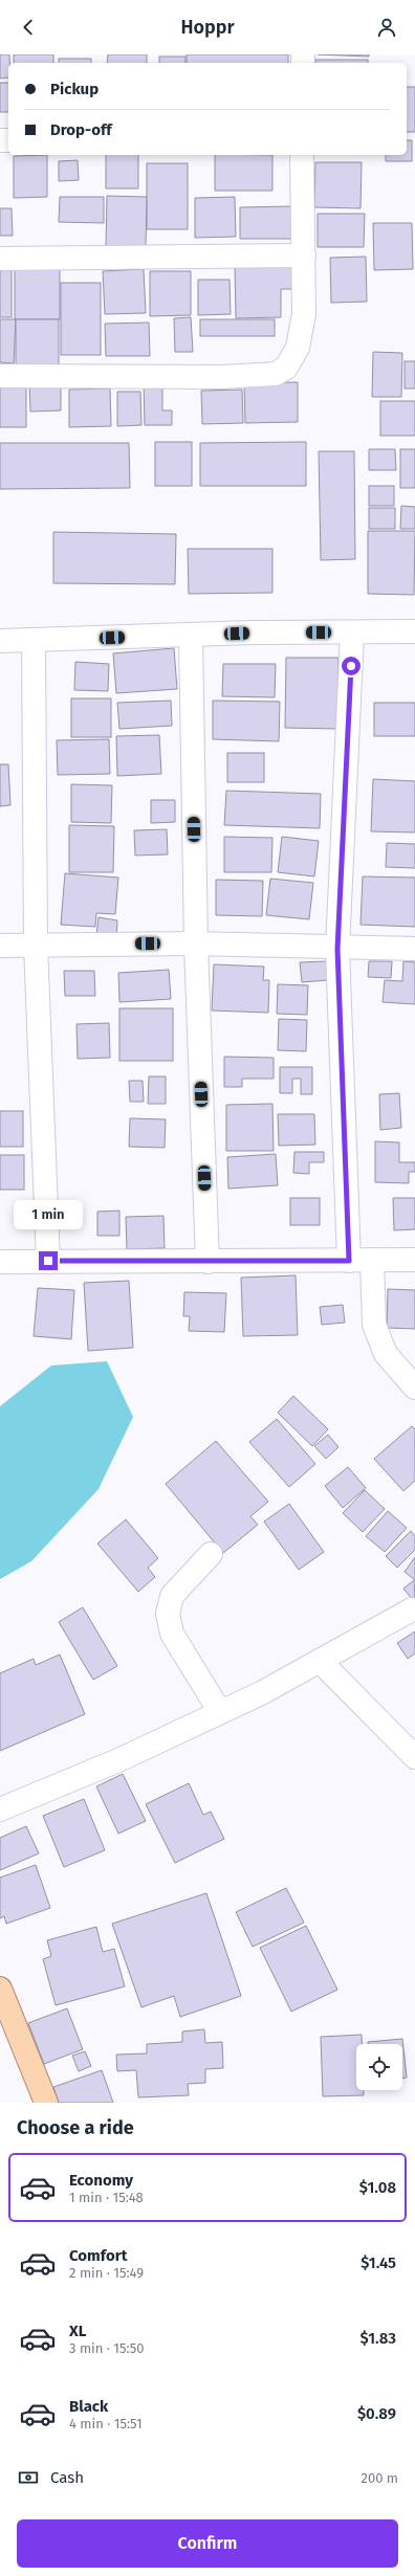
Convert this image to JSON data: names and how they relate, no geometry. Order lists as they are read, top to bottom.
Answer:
{
  "page": {
    "header": "Hoppr",
    "banner": ["Pickup", "Drop-off"],
    "bubble": "1 min",
    "heading": "Choose a ride",
    "list": [
      {
        "name": "Economy",
        "note": "1 min · 15:48",
        "value": "$1.08"
      },
      {
        "name": "Comfort",
        "note": "2 min · 15:49",
        "value": "$1.45"
      },
      {
        "name": "XL",
        "note": "3 min · 15:50",
        "value": "$1.83"
      },
      {
        "name": "Black",
        "note": "4 min · 15:51",
        "value": "$0.89"
      }
    ],
    "pay": ["Cash", "200 m"],
    "buttons": "Confirm"
  }
}
